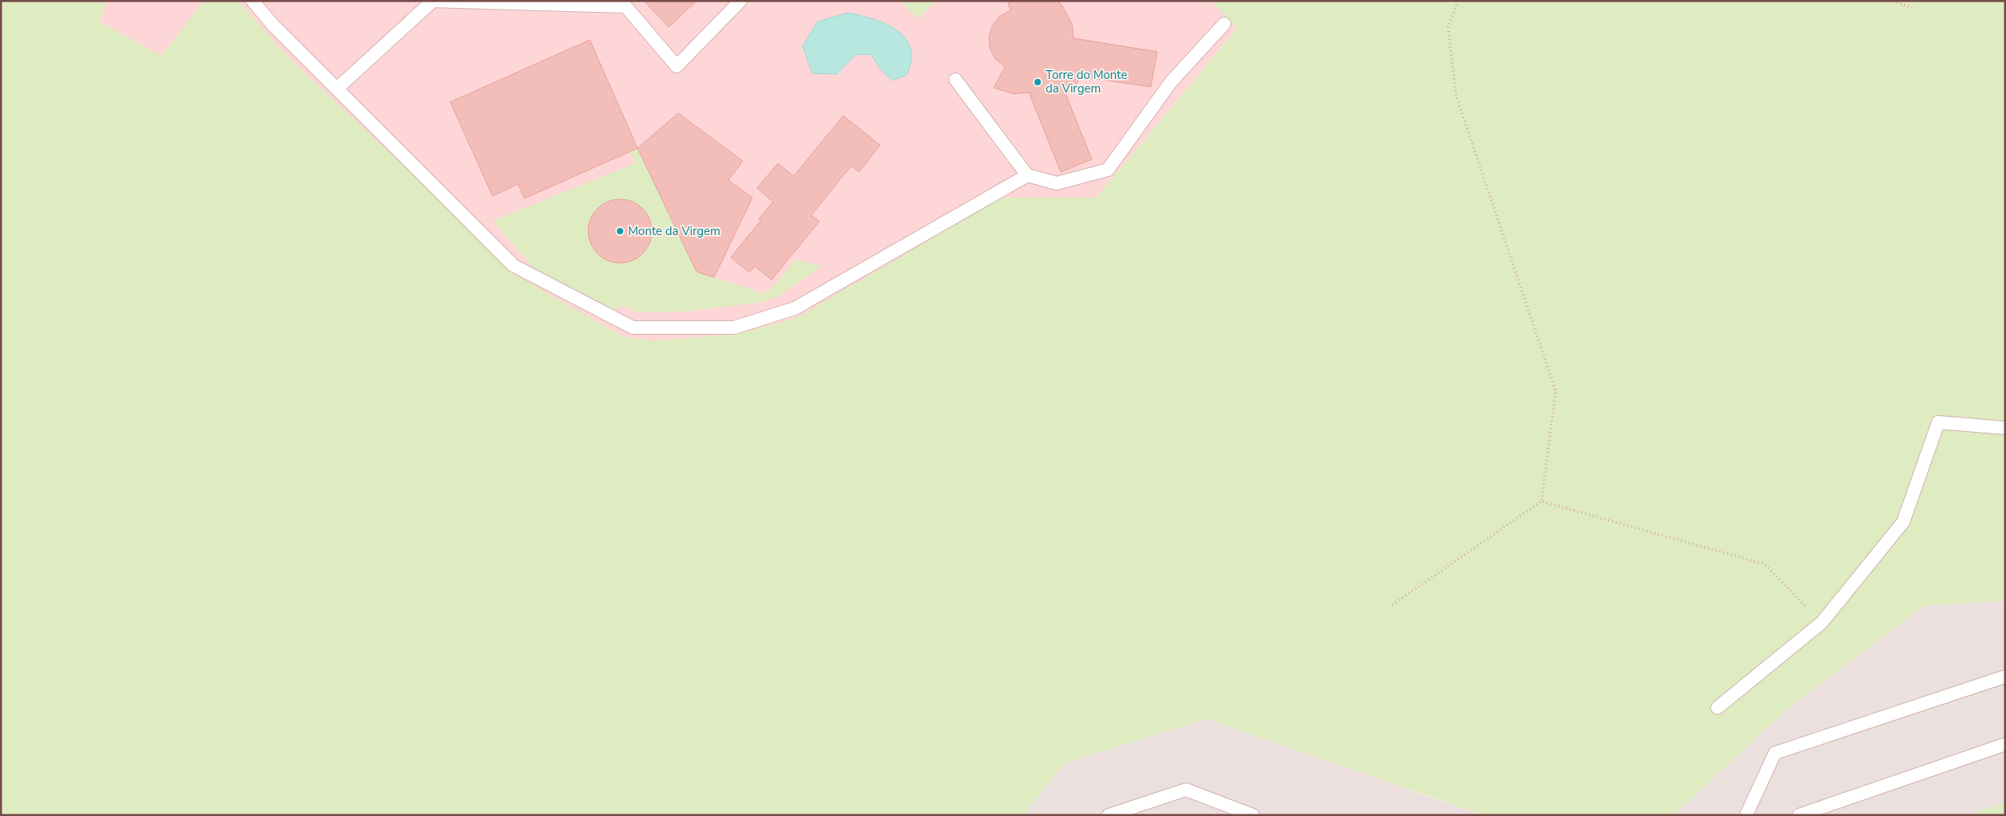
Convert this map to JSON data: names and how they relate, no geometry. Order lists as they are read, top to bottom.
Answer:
{
  "places": ["Torre do Monte da Virgem", "Monte da Virgem"]
}
